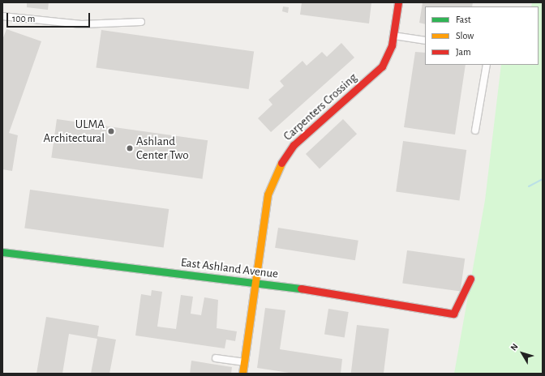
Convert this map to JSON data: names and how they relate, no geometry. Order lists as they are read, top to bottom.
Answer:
{
  "streets": {
    "street": ["Carpenters Crossing", "East Ashland Avenue"]
  },
  "crossings": [
    ["Carpenters Crossing", "East Ashland Avenue"]
  ],
  "places": ["ULMA Architectural", "Ashland Center Two"],
  "legend": ["Fast", "Slow", "Jam"],
  "scale_bar": "100 m",
  "north": "top left"
}
